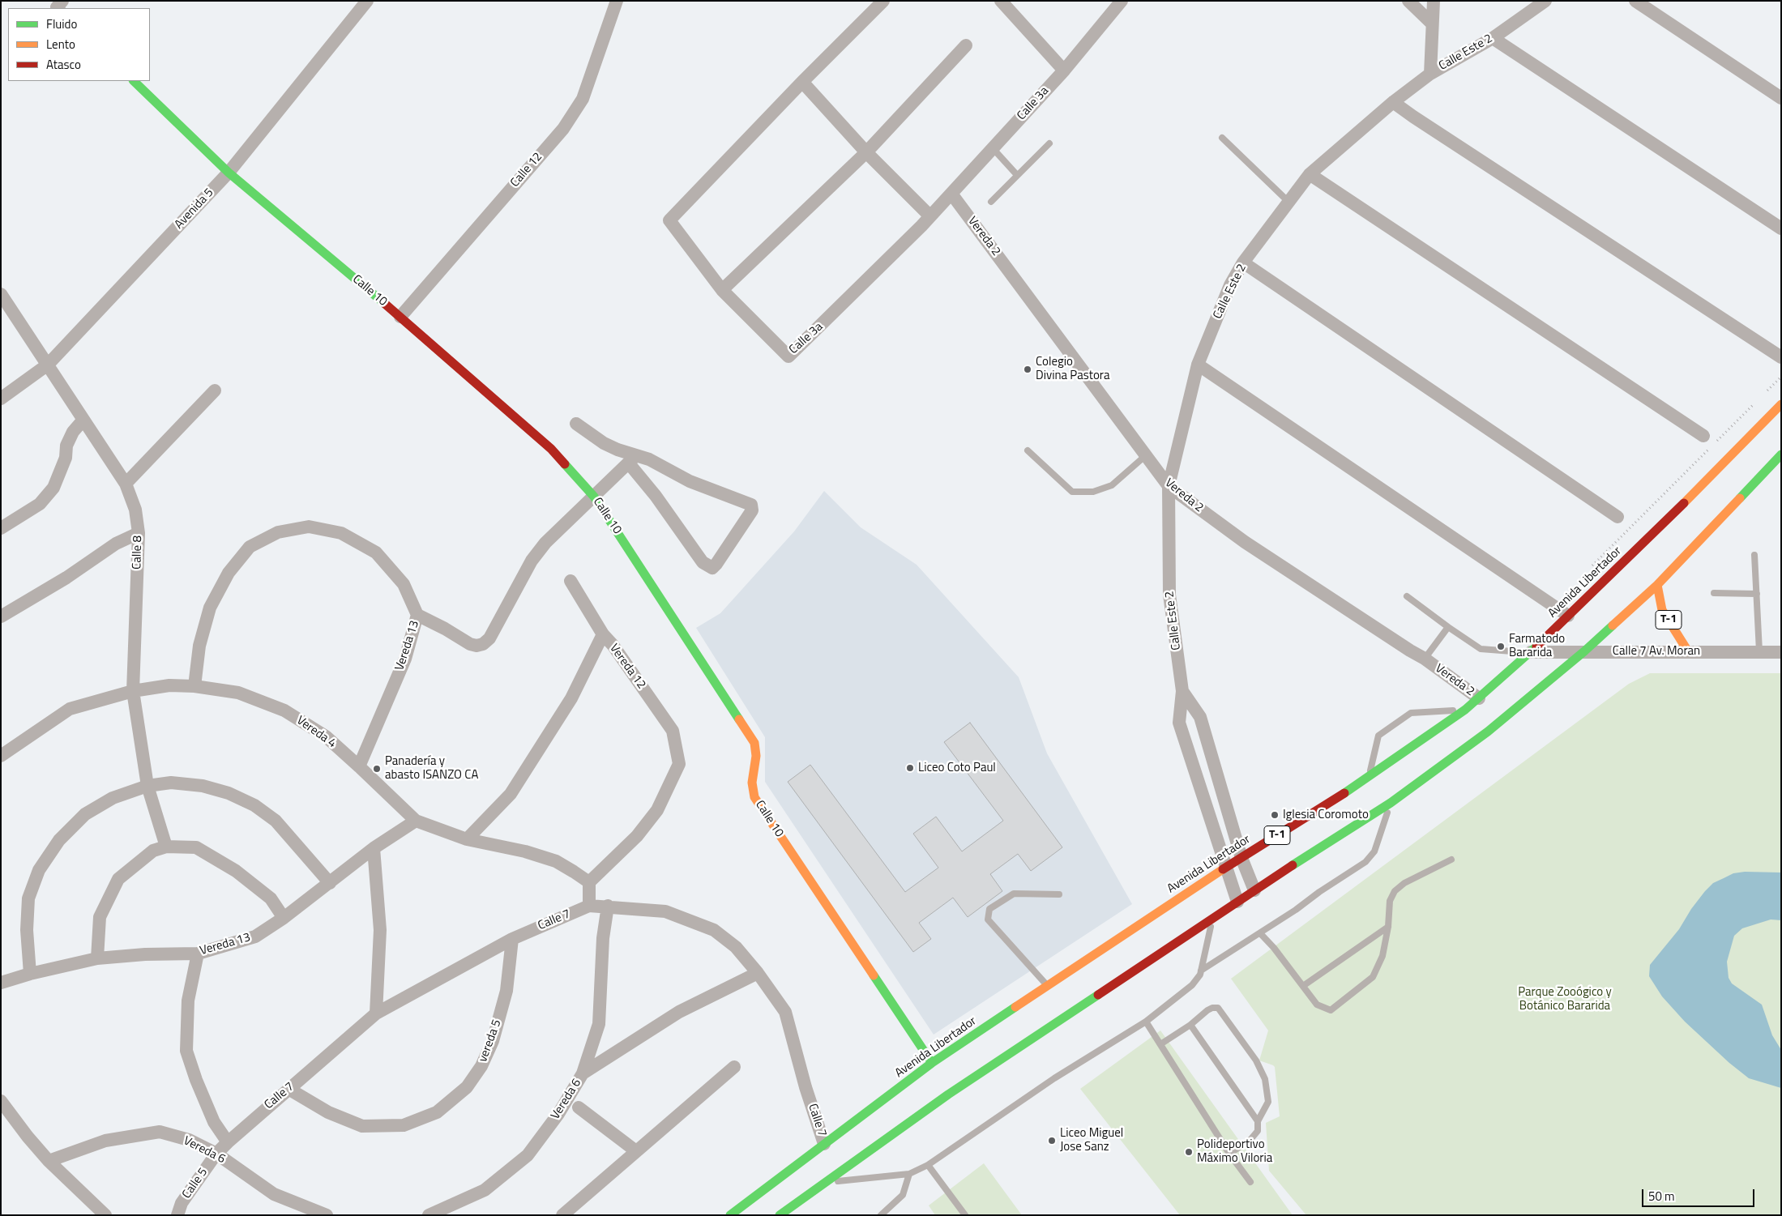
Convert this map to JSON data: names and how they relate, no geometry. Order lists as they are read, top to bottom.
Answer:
{
  "streets": {
    "main road": ["Calle 10", "Avenida Libertador", "T-1"],
    "street": [
      "Calle Este 2",
      "Calle 3a",
      "Calle 12",
      "Avenida 5",
      "Vereda 2",
      "Calle 8",
      "Vereda 13",
      "Calle 7 Av. Moran",
      "Vereda 12",
      "Vereda 4",
      "Calle 7",
      "vereda 5",
      "Vereda 6",
      "Calle 5"
    ]
  },
  "crossings": [
    ["Calle Este 2", "Vereda 2"],
    ["Calle Este 2", "Avenida Libertador"],
    ["Calle Este 2", "T-1"],
    ["Calle 3a", "Vereda 2"],
    ["Calle 12", "Calle 10"],
    ["Avenida 5", "Calle 10"],
    ["Avenida 5", "Calle 8"],
    ["Vereda 2", "Avenida Libertador"],
    ["Calle 10", "Avenida Libertador"],
    ["Calle 8", "Vereda 4"],
    ["Avenida Libertador", "Calle 7 Av. Moran"],
    ["Avenida Libertador", "Calle 7"],
    ["T-1", "Calle 7 Av. Moran"],
    ["Vereda 13", "Vereda 4"],
    ["Vereda 12", "Vereda 4"],
    ["Calle 7", "vereda 5"],
    ["Calle 7", "Vereda 6"],
    ["Calle 7", "Calle 5"],
    ["Vereda 6", "Calle 5"]
  ],
  "parks": ["Parque Zooógico y Botánico Bararida"],
  "places": [
    "Colegio Divina Pastora",
    "Farmatodo Bararida",
    "Liceo Coto Paul",
    "Panadería y abasto ISANZO CA",
    "Iglesia Coromoto",
    "Liceo Miguel Jose Sanz",
    "Polideportivo Máximo Viloria"
  ],
  "legend": ["Fluido", "Lento", "Atasco"],
  "scale_bar": "50 m"
}
